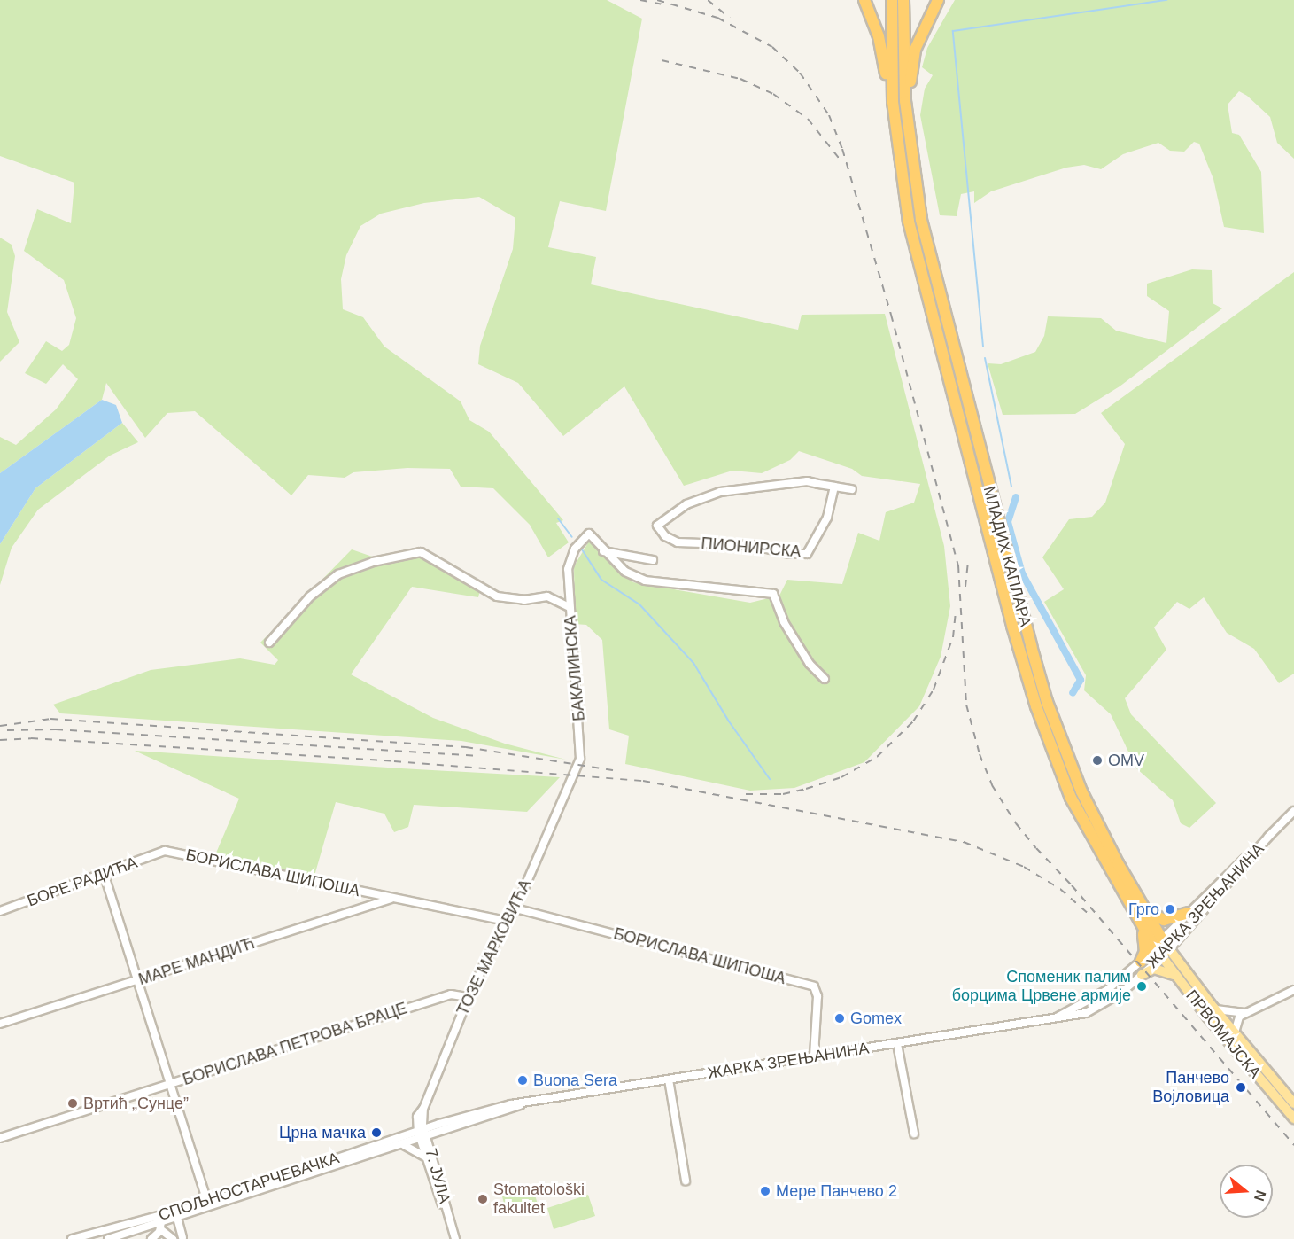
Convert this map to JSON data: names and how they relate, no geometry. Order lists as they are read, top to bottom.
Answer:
{
  "streets": {
    "highway": ["МЛАДИХ КАПЛАРА"],
    "main road": ["ПРВОМАЈСКА"],
    "street": [
      "ПИОНИРСКА",
      "БАКАЛИНСКА",
      "БОРИСЛАВА ШИПОША",
      "БОРЕ РАДИЋА",
      "ЖАРКА ЗРЕЊАНИНА",
      "ТОЗЕ МАРКОВИЋА",
      "МАРЕ МАНДИЋ",
      "БОРИСЛАВА ПЕТРОВА БРАЦЕ",
      "7. ЈУЛА",
      "СПОЉНОСТАРЧЕВАЧКА"
    ]
  },
  "crossings": [
    ["МЛАДИХ КАПЛАРА", "ЖАРКА ЗРЕЊАНИНА"],
    ["МЛАДИХ КАПЛАРА", "ПРВОМАЈСКА"],
    ["БАКАЛИНСКА", "ТОЗЕ МАРКОВИЋА"],
    ["БОРИСЛАВА ШИПОША", "БОРЕ РАДИЋА"],
    ["БОРИСЛАВА ШИПОША", "ЖАРКА ЗРЕЊАНИНА"],
    ["БОРИСЛАВА ШИПОША", "ТОЗЕ МАРКОВИЋА"],
    ["БОРИСЛАВА ШИПОША", "МАРЕ МАНДИЋ"],
    ["ЖАРКА ЗРЕЊАНИНА", "ТОЗЕ МАРКОВИЋА"],
    ["ЖАРКА ЗРЕЊАНИНА", "ПРВОМАЈСКА"],
    ["ЖАРКА ЗРЕЊАНИНА", "7. ЈУЛА"],
    ["ЖАРКА ЗРЕЊАНИНА", "СПОЉНОСТАРЧЕВАЧКА"],
    ["ТОЗЕ МАРКОВИЋА", "БОРИСЛАВА ПЕТРОВА БРАЦЕ"],
    ["ТОЗЕ МАРКОВИЋА", "СПОЉНОСТАРЧЕВАЧКА"],
    ["7. ЈУЛА", "СПОЉНОСТАРЧЕВАЧКА"]
  ],
  "places": [
    "OMV",
    "Грго",
    "Споменик палим борцима Црвене армије",
    "Gomex",
    "Buona Sera",
    "Панчево Војловица",
    "Вртић „Сунце”",
    "Црна мачка",
    "Мере Панчево 2",
    "Stomatološki fakultet"
  ],
  "north": "right"
}
